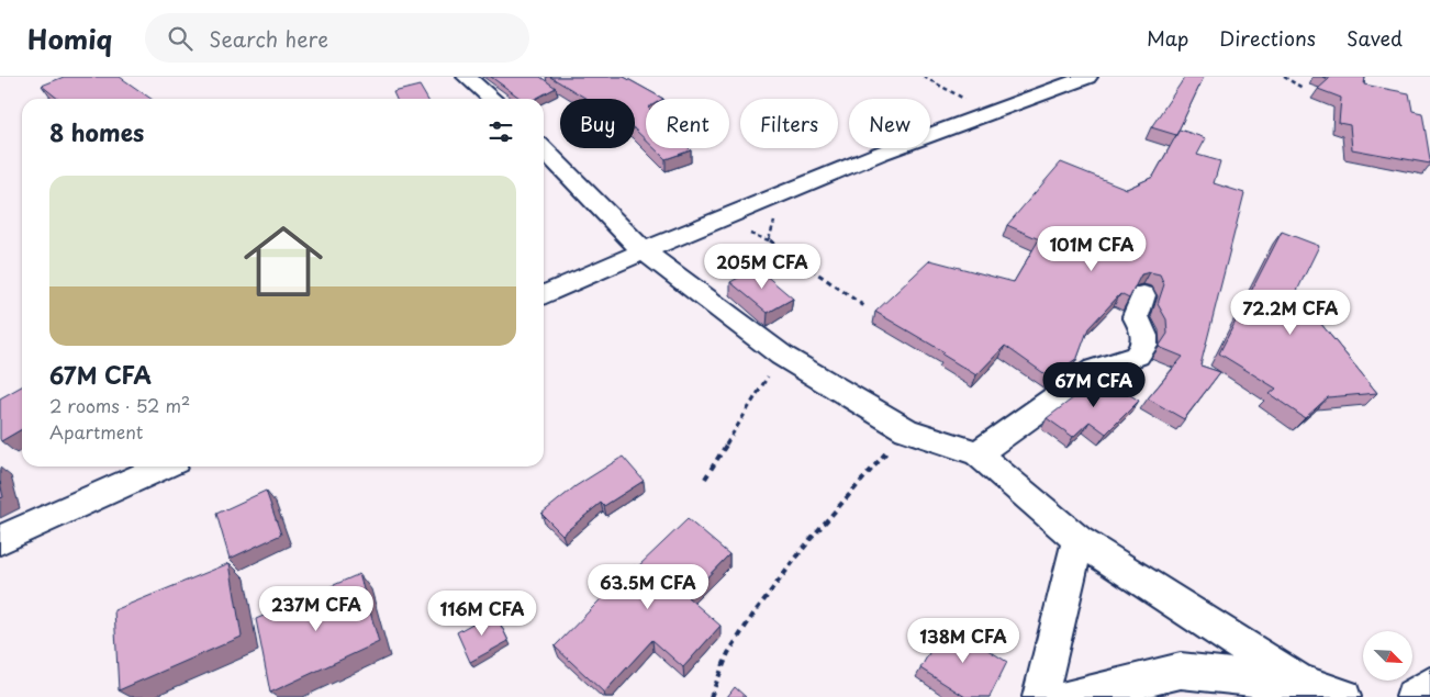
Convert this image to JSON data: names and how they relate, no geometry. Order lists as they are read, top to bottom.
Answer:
{
  "north": "bottom right",
  "page": {
    "header": "Homiq",
    "search": "Search here",
    "nav": ["Map", "Directions", "Saved"],
    "chip": [
      "Buy",
      "Rent",
      "Filters",
      "New"
    ],
    "heading": "8 homes",
    "list": [
      {
        "name": "67M CFA",
        "note": "2 rooms · 52 m² · Apartment"
      }
    ],
    "price": [
      "101M CFA",
      "205M CFA",
      "72.2M CFA",
      "67M CFA",
      "63.5M CFA",
      "237M CFA",
      "116M CFA",
      "138M CFA"
    ]
  }
}
